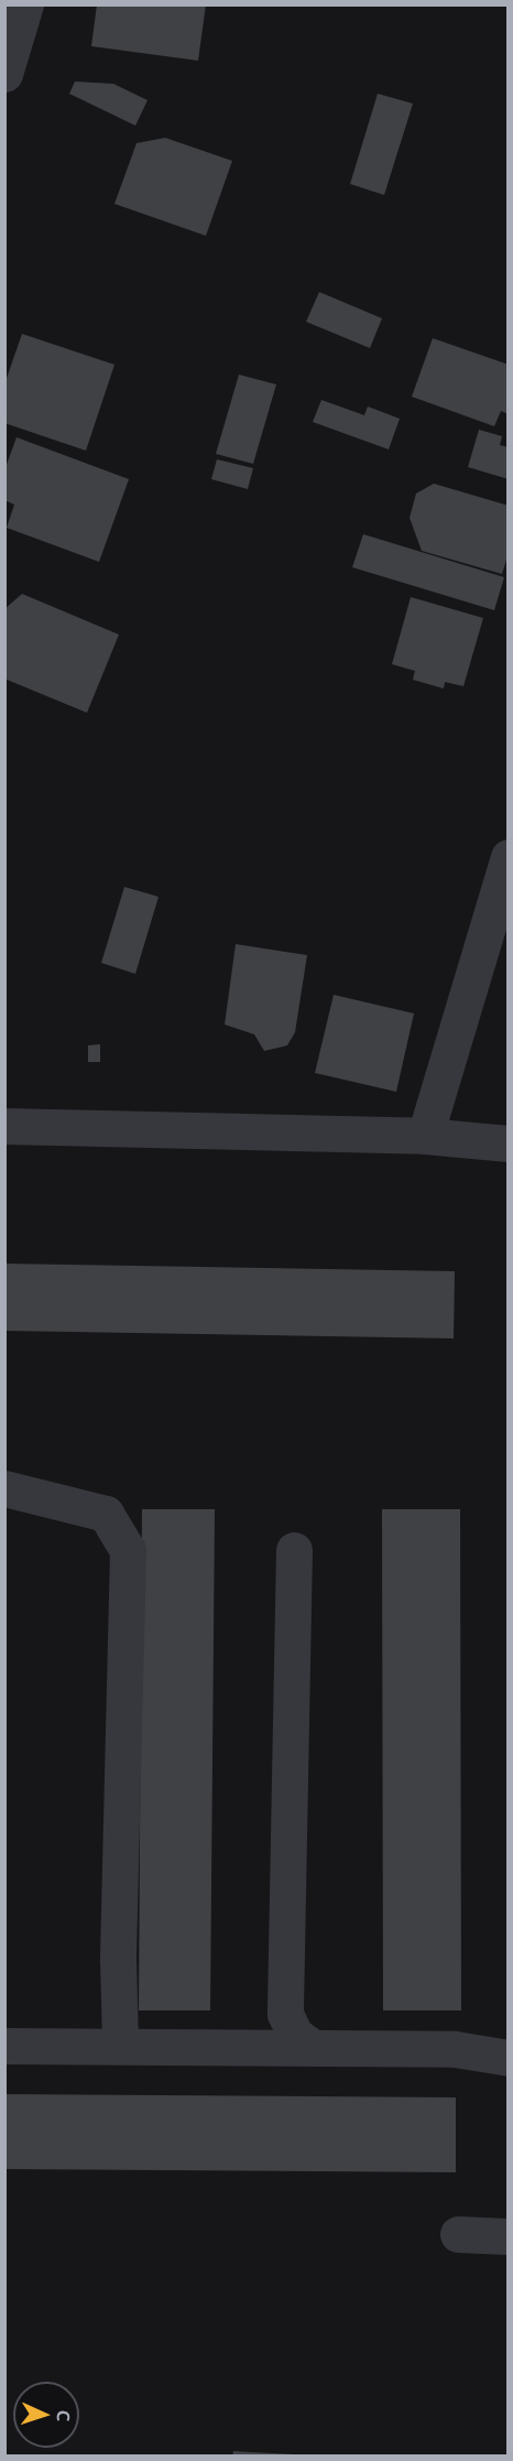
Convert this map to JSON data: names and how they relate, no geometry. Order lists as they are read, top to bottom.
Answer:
{
  "north": "right"
}
